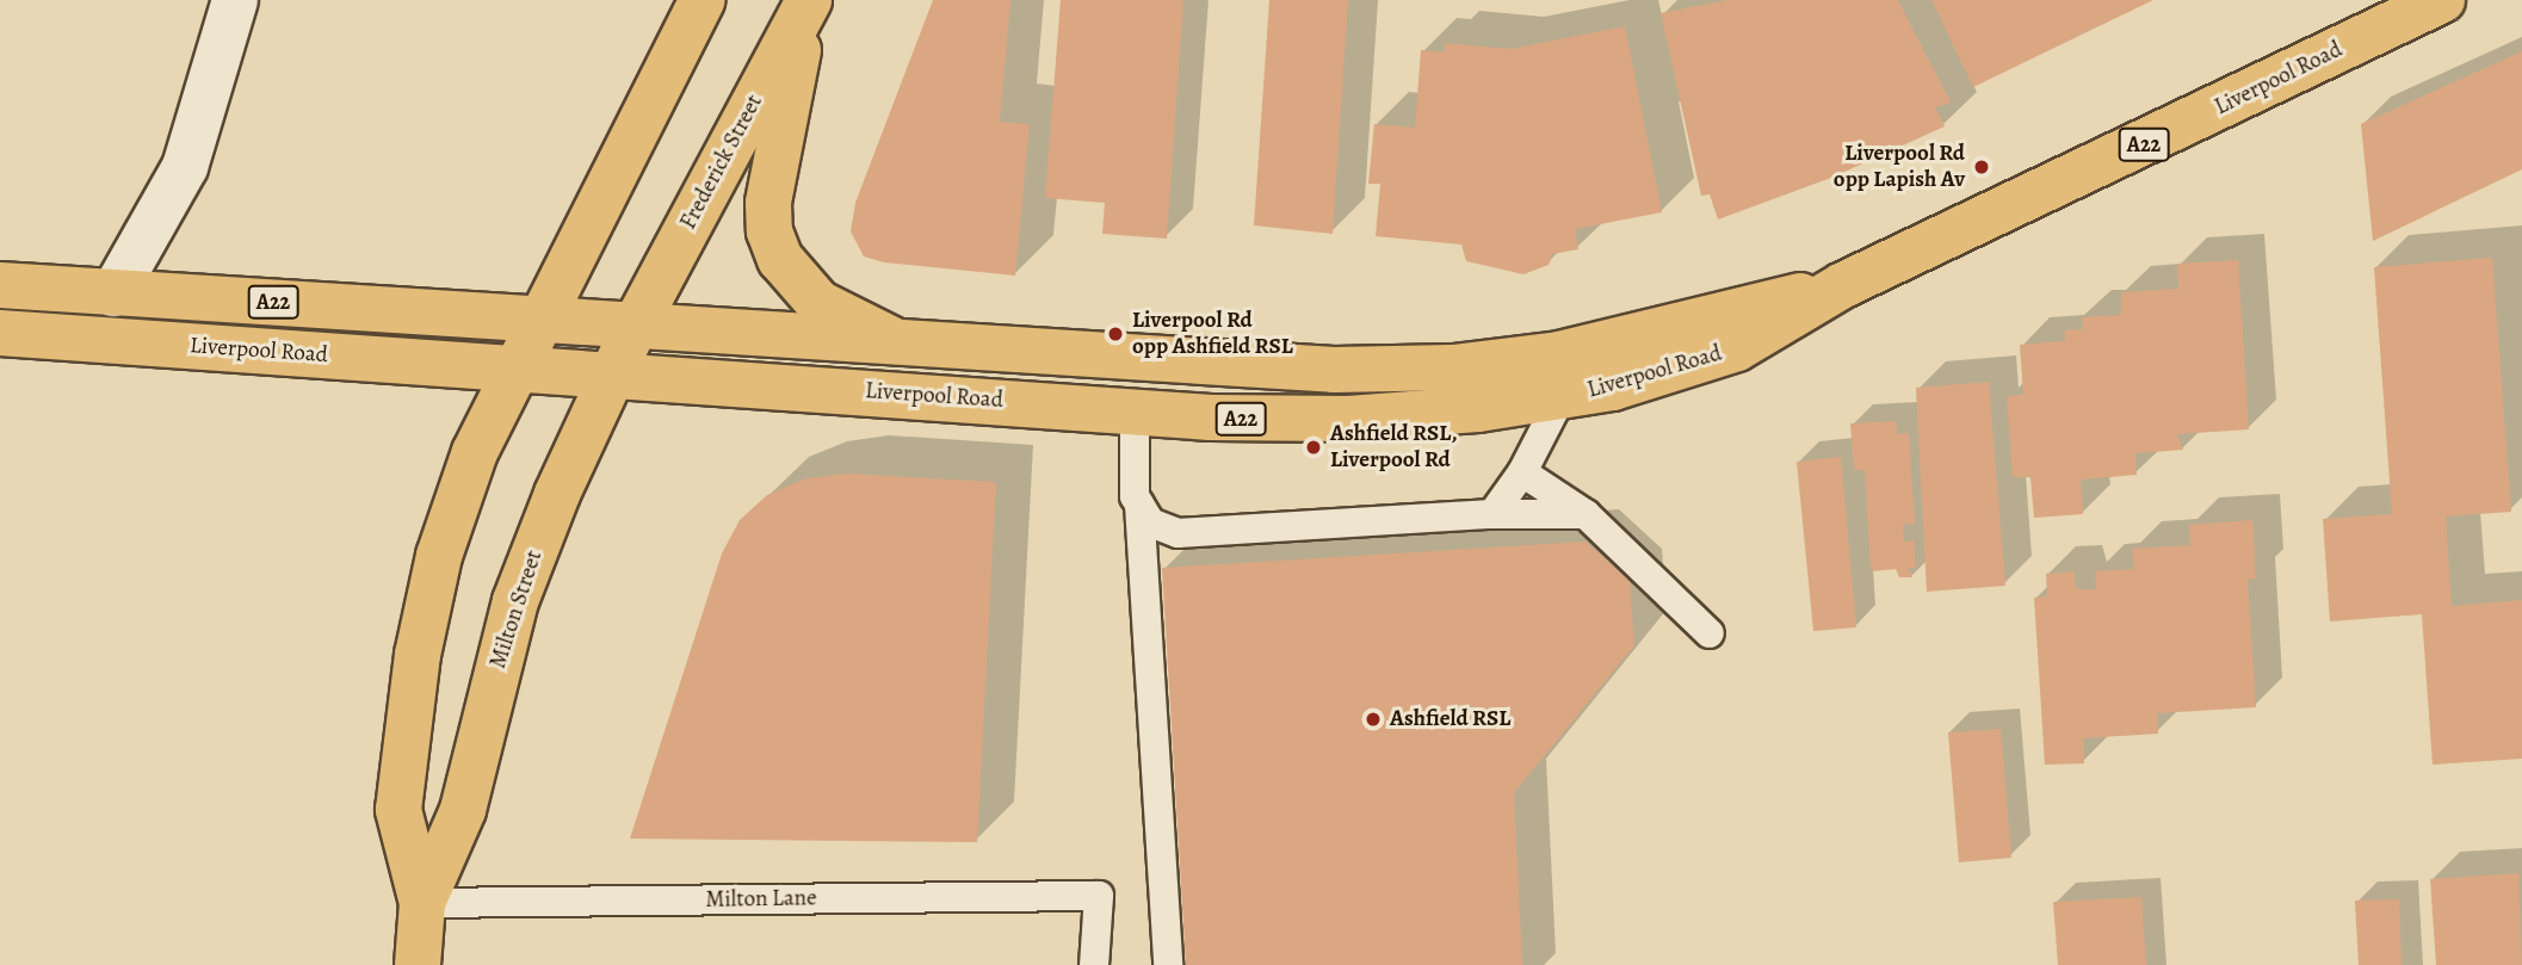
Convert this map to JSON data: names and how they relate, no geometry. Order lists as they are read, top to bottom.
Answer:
{
  "streets": {
    "main road": [
      "Liverpool Road",
      "A22",
      "Frederick Street",
      "Milton Street"
    ],
    "lane": ["Milton Lane"]
  },
  "crossings": [
    ["Liverpool Road", "Frederick Street"],
    ["Liverpool Road", "Milton Street"],
    ["Frederick Street", "Milton Street"],
    ["Milton Street", "Milton Lane"]
  ],
  "places": [
    "Liverpool Rd opp Lapish Av",
    "Liverpool Rd opp Ashfield RSL",
    "Ashfield RSL, Liverpool Rd",
    "Ashfield RSL"
  ]
}
